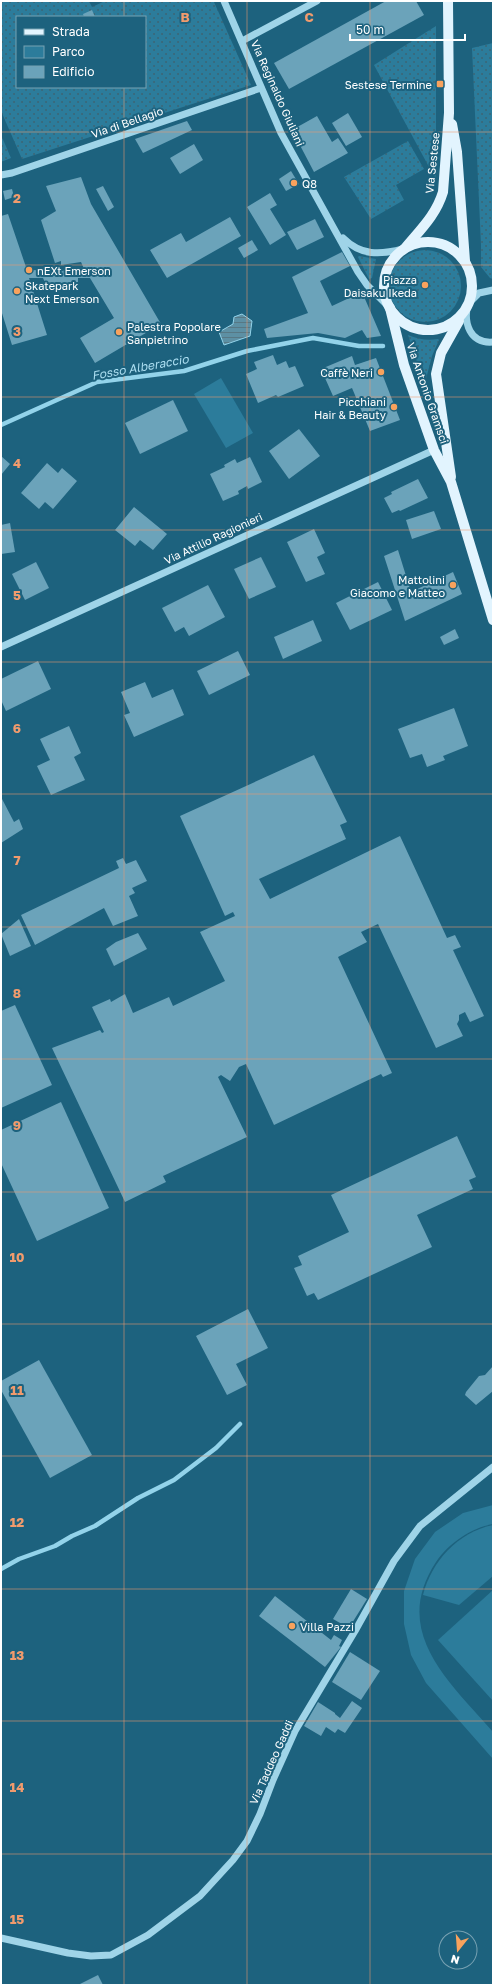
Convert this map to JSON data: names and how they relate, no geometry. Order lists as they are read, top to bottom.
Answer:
{
  "streets": {
    "main road": ["Via Sestese", "Via Antonio Gramsci"],
    "street": [
      "Via Reginaldo Giuliani",
      "Via di Bellagio",
      "Via Attilio Ragionieri",
      "Via Taddeo Gaddi"
    ]
  },
  "crossings": [
    ["Via Reginaldo Giuliani", "Via di Bellagio"],
    ["Via Reginaldo Giuliani", "Via Sestese"],
    ["Via Reginaldo Giuliani", "Via Antonio Gramsci"],
    ["Via Sestese", "Via Antonio Gramsci"],
    ["Via Antonio Gramsci", "Via Attilio Ragionieri"]
  ],
  "water": ["Fosso Alberaccio"],
  "places": {
    "transit": ["Sestese Termine"],
    "other": [
      "Q8",
      "nEXt Emerson",
      "Piazza Daisaku Ikeda",
      "Skatepark Next Emerson",
      "Palestra Popolare Sanpietrino",
      "Caffè Neri",
      "Picchiani Hair & Beauty",
      "Mattolini Giacomo e Matteo",
      "Villa Pazzi"
    ]
  },
  "legend": ["Strada", "Parco", "Edificio"],
  "scale_bar": "50 m",
  "north": "bottom",
  "grid": {
    "columns": ["B", "C"],
    "rows": [
      "2",
      "3",
      "4",
      "5",
      "6",
      "7",
      "8",
      "9",
      "10",
      "11",
      "12",
      "13",
      "14",
      "15"
    ]
  }
}
